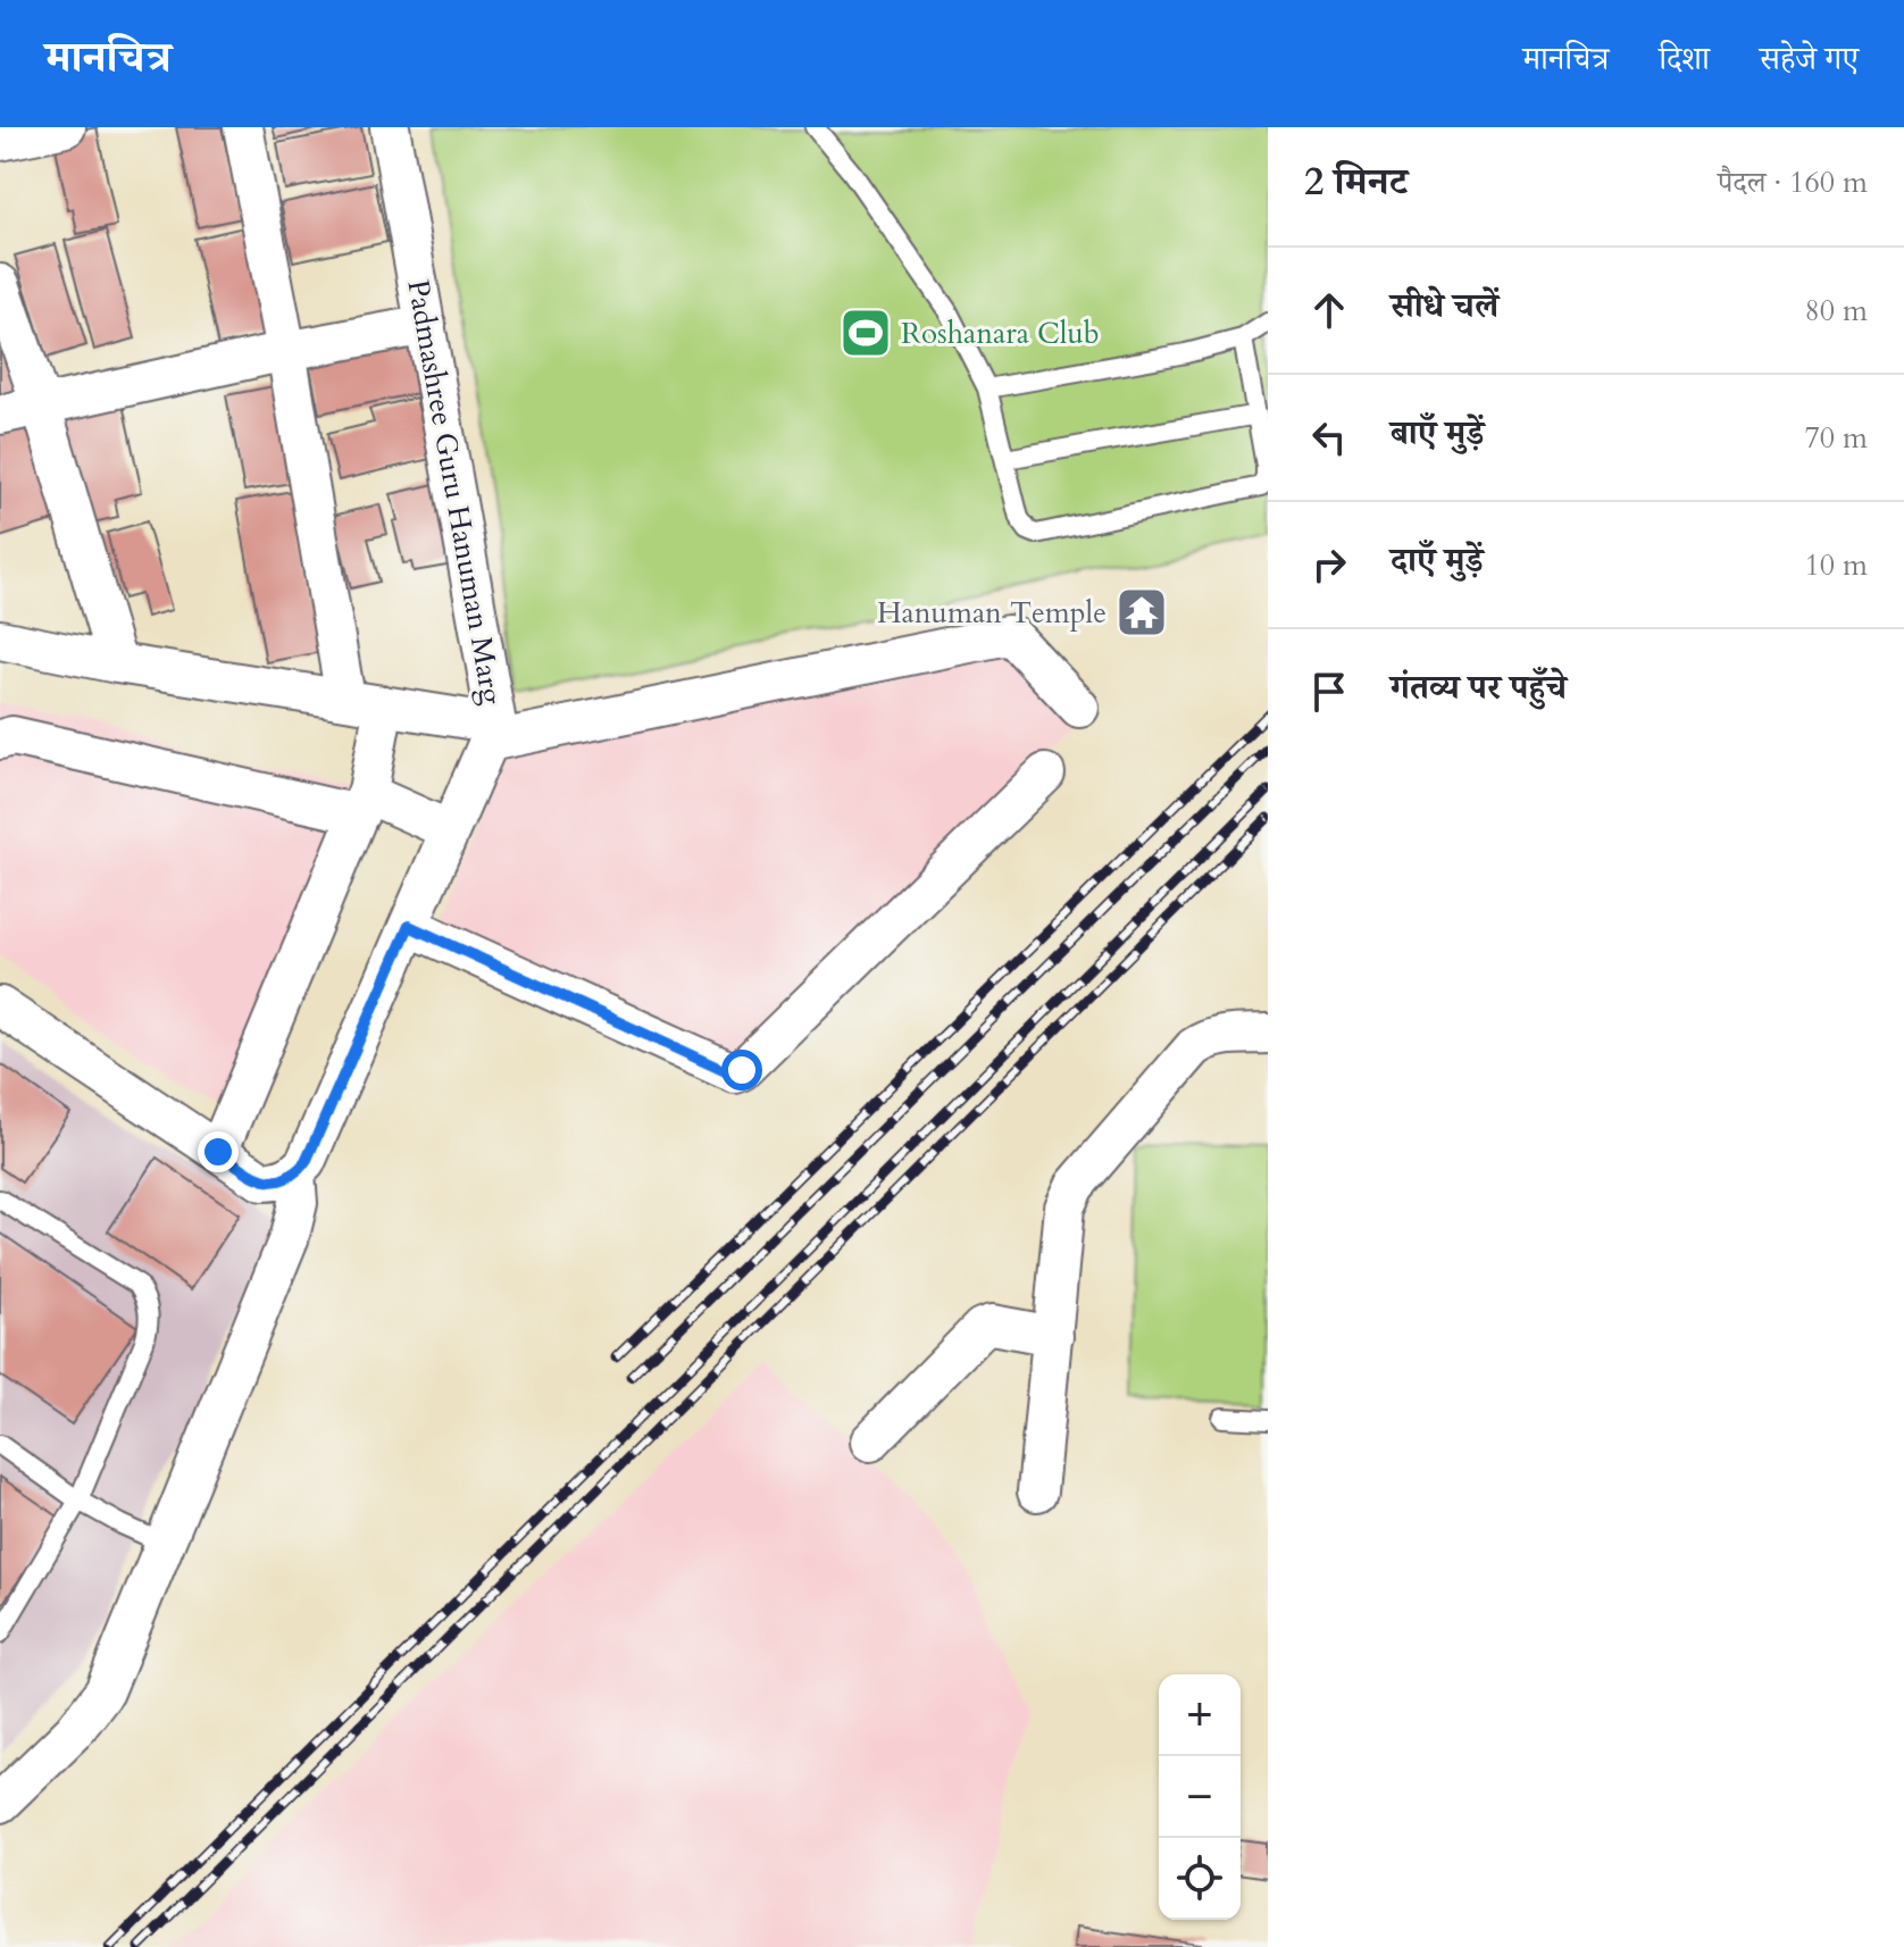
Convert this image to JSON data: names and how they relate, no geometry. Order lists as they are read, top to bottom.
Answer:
{
  "streets": {
    "street": ["Padmashree Guru Hanuman Marg"]
  },
  "places": {
    "sports": ["Roshanara Club"],
    "temple": ["Hanuman Temple"]
  },
  "page": {
    "header": "मानचित्र",
    "nav": ["मानचित्र", "दिशा", "सहेजे गए"],
    "heading": ["2 मिनट", "पैदल · 160 m"],
    "list": [
      ["सीधे चलें", "80 m"],
      ["बाएँ मुड़ें", "70 m"],
      ["दाएँ मुड़ें", "10 m"],
      "गंतव्य पर पहुँचे"
    ],
    "map_buttons": ["+", "−"]
  }
}
